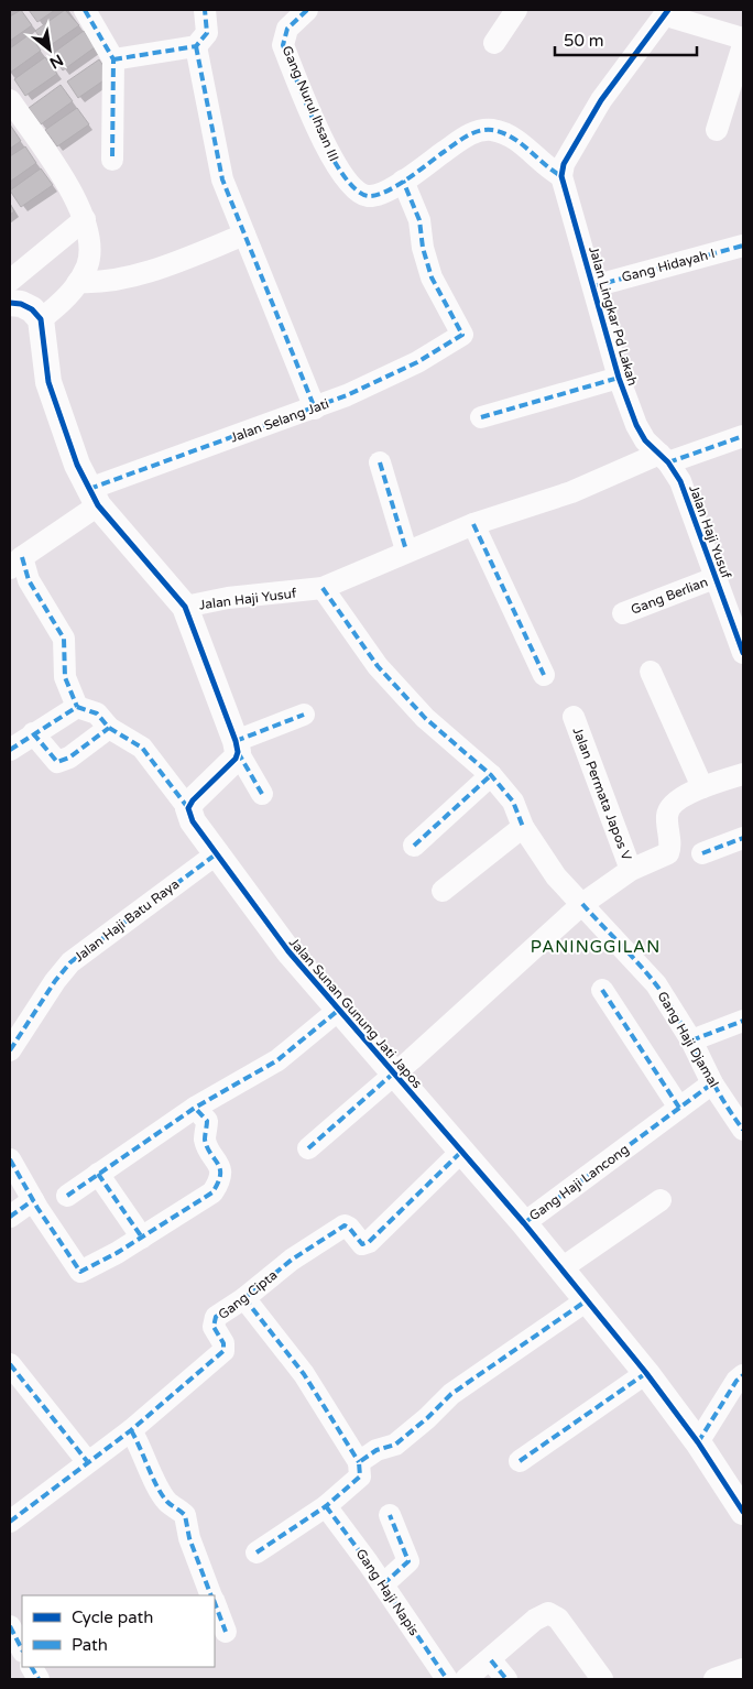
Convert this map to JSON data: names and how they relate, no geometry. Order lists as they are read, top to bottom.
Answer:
{
  "streets": {
    "street": [
      "Gang Nurul Ihsan III",
      "Gang Hidayah I",
      "Jalan Lingkar Pd Lakah",
      "Jalan Selang Jati",
      "Jalan Haji Yusuf",
      "Gang Berlian",
      "Jalan Permata Japos V",
      "Jalan Haji Batu Raya",
      "Jalan Sunan Gunung Jati Japos",
      "Gang Haji Djamal",
      "Gang Haji Lancong",
      "Gang Cipta",
      "Gang Haji Napis"
    ]
  },
  "crossings": [
    ["Gang Nurul Ihsan III", "Jalan Lingkar Pd Lakah"],
    ["Gang Nurul Ihsan III", "Jalan Selang Jati"],
    ["Gang Hidayah I", "Jalan Lingkar Pd Lakah"],
    ["Jalan Lingkar Pd Lakah", "Jalan Haji Yusuf"],
    ["Jalan Haji Yusuf", "Gang Berlian"],
    ["Jalan Haji Yusuf", "Gang Haji Djamal"],
    ["Jalan Haji Batu Raya", "Jalan Sunan Gunung Jati Japos"],
    ["Jalan Sunan Gunung Jati Japos", "Gang Haji Lancong"],
    ["Jalan Sunan Gunung Jati Japos", "Gang Cipta"],
    ["Gang Haji Djamal", "Gang Haji Lancong"]
  ],
  "districts": ["PANINGGILAN"],
  "legend": ["Cycle path", "Path"],
  "scale_bar": "50 m",
  "north": "bottom right"
}
